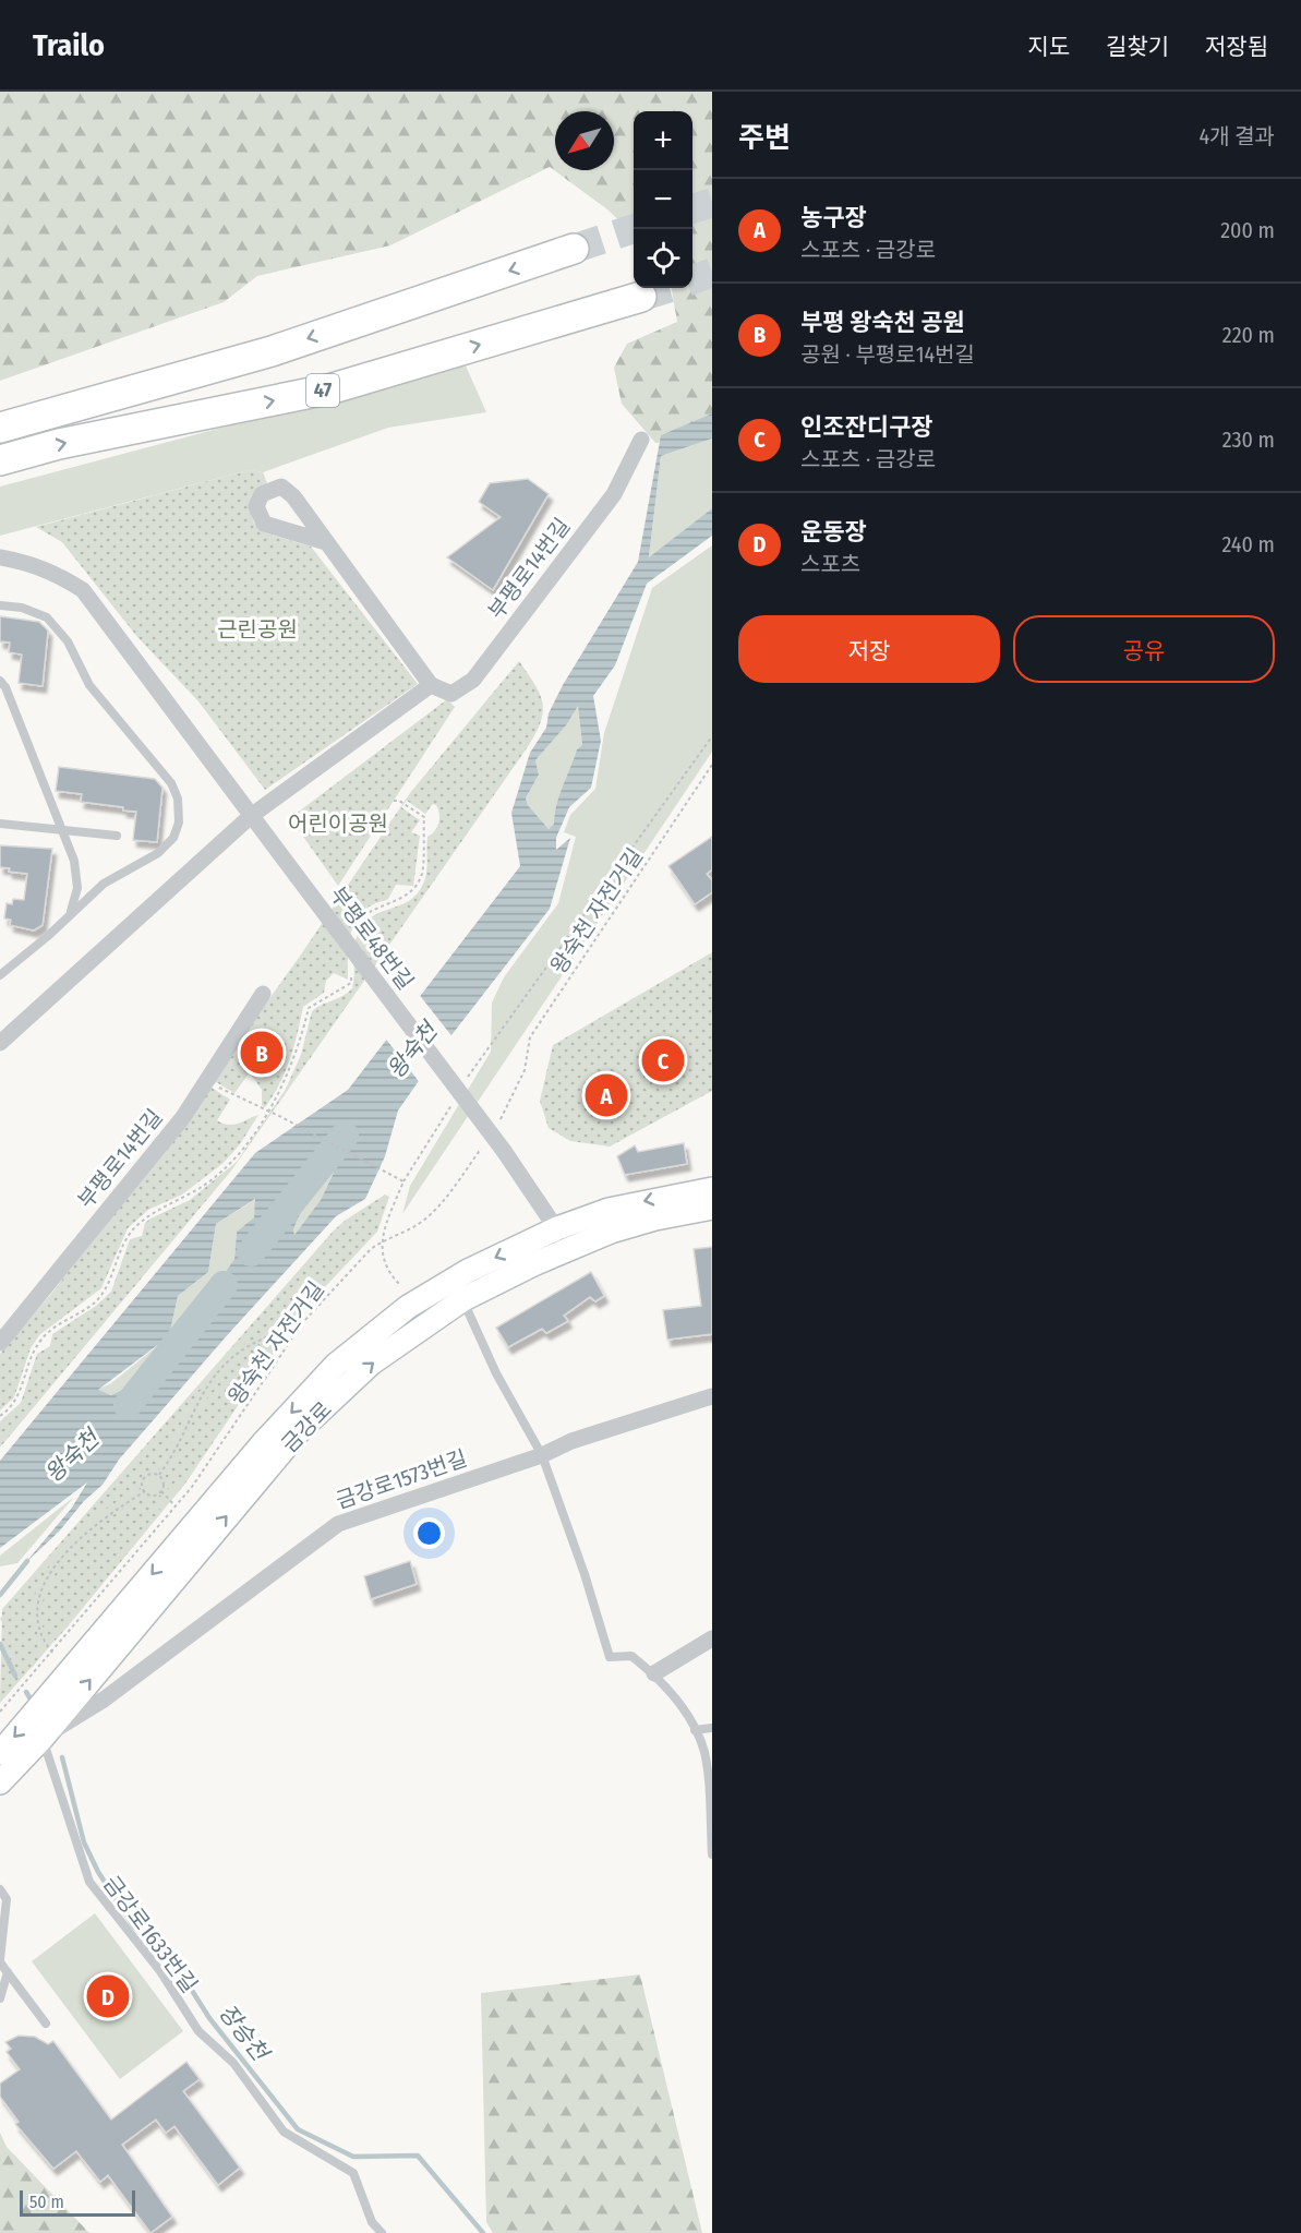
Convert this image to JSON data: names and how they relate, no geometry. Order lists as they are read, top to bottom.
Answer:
{
  "streets": {
    "highway": ["47"],
    "main road": ["금강로"],
    "street": ["부평로14번길", "부평로48번길", "금강로1573번길"],
    "lane": ["금강로1633번길"],
    "path": ["왕숙천 자전거길"]
  },
  "crossings": [
    ["부평로48번길", "금강로"],
    ["금강로", "금강로1573번길"],
    ["금강로", "금강로1633번길"],
    ["금강로1573번길", "금강로1633번길"]
  ],
  "water": ["왕숙천", "장승천"],
  "parks": ["근린공원", "어린이공원"],
  "scale_bar": "50 m",
  "north": "bottom left",
  "page": {
    "header": "Trailo",
    "nav": ["지도", "길찾기", "저장됨"],
    "heading": ["주변", "4개 결과"],
    "map_buttons": ["+", "−"],
    "list": [
      {
        "mark": "A",
        "name": "농구장",
        "note": "스포츠 · 금강로",
        "value": "200 m"
      },
      {
        "mark": "B",
        "name": "부평 왕숙천 공원",
        "note": "공원 · 부평로14번길",
        "value": "220 m"
      },
      {
        "mark": "C",
        "name": "인조잔디구장",
        "note": "스포츠 · 금강로",
        "value": "230 m"
      },
      {
        "mark": "D",
        "name": "운동장",
        "note": "스포츠",
        "value": "240 m"
      }
    ],
    "buttons": ["저장", "공유"],
    "pins": [
      "B",
      "C",
      "A",
      "D"
    ],
    "scale": "50 m"
  }
}
